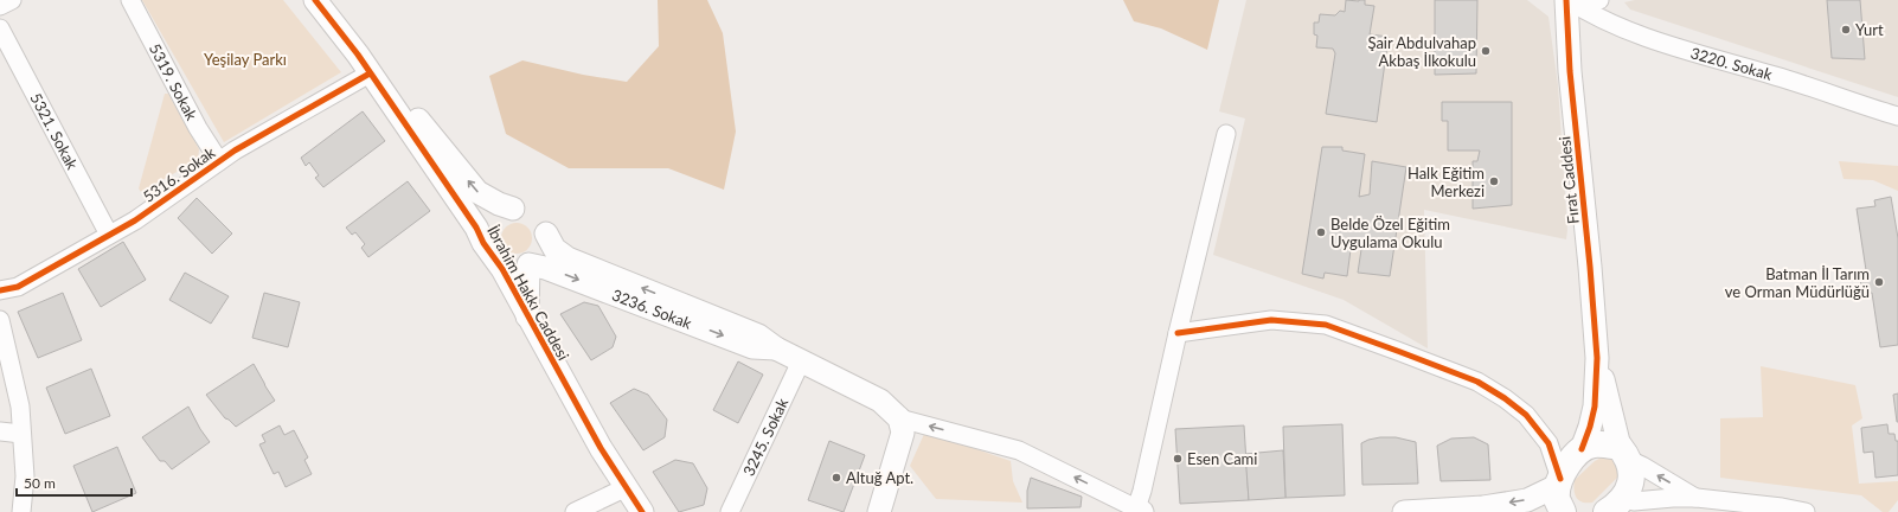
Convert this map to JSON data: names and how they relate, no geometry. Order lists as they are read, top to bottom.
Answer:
{
  "streets": {
    "street": [
      "3220. Sokak",
      "5319. Sokak",
      "5321. Sokak",
      "5316. Sokak",
      "Fırat Caddesi",
      "İbrahim Hakkı Caddesi",
      "3236. Sokak",
      "3245. Sokak"
    ]
  },
  "crossings": [
    ["3220. Sokak", "Fırat Caddesi"],
    ["5319. Sokak", "5316. Sokak"],
    ["5321. Sokak", "5316. Sokak"],
    ["5316. Sokak", "İbrahim Hakkı Caddesi"],
    ["İbrahim Hakkı Caddesi", "3236. Sokak"],
    ["3236. Sokak", "3245. Sokak"]
  ],
  "parks": ["Yeşilay Parkı"],
  "places": [
    "Yurt",
    "Şair Abdulvahap Akbaş İlkokulu",
    "Halk Eğitim Merkezi",
    "Belde Özel Eğitim Uygulama Okulu",
    "Batman İl Tarım ve Orman Müdürlüğü",
    "Esen Cami",
    "Altuğ Apt."
  ],
  "scale_bar": "50 m"
}
